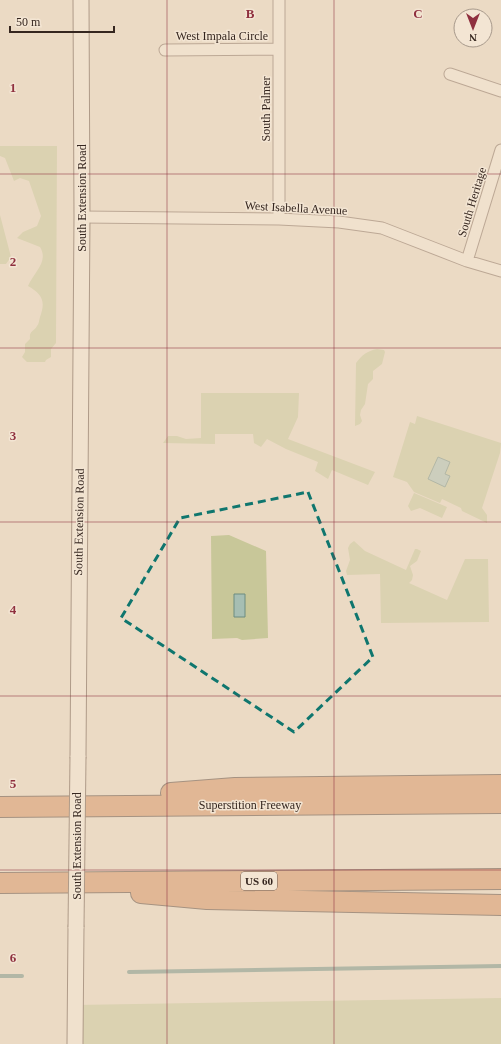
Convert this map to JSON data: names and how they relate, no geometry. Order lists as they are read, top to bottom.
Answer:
{
  "streets": {
    "highway": ["Superstition Freeway", "US 60"],
    "street": [
      "West Impala Circle",
      "South Palmer",
      "South Extension Road",
      "South Heritage",
      "West Isabella Avenue"
    ]
  },
  "crossings": [
    ["West Impala Circle", "South Palmer"],
    ["South Palmer", "West Isabella Avenue"],
    ["South Extension Road", "West Isabella Avenue"],
    ["South Heritage", "West Isabella Avenue"]
  ],
  "scale_bar": "50 m",
  "north": "bottom",
  "grid": {
    "columns": ["B", "C"],
    "rows": [
      "1",
      "2",
      "3",
      "4",
      "5",
      "6"
    ]
  }
}
